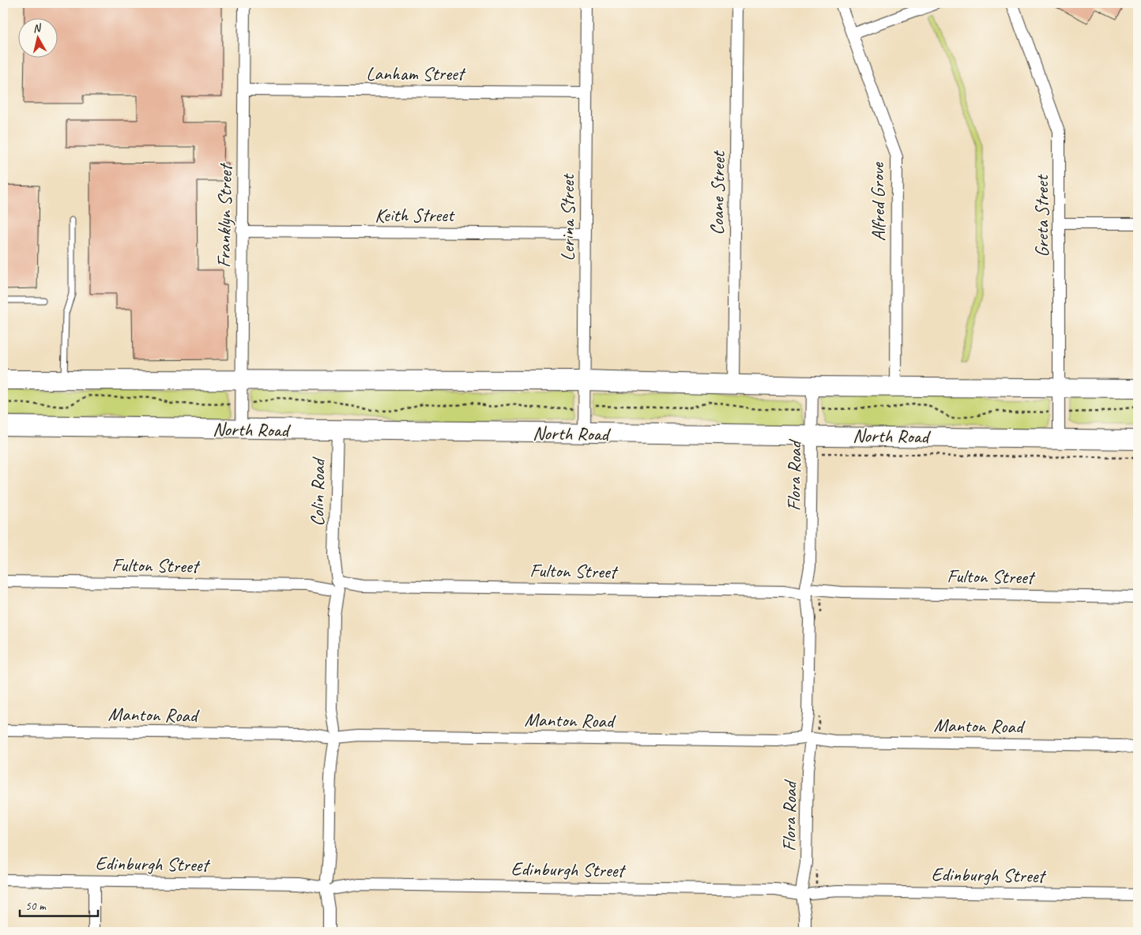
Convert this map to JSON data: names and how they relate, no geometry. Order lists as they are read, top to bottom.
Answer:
{
  "streets": {
    "highway": ["North Road"],
    "street": [
      "Lanham Street",
      "Coane Street",
      "Alfred Grove",
      "Keith Street",
      "Franklyn Street",
      "Greta Street",
      "Lerina Street",
      "Flora Road",
      "Colin Road",
      "Fulton Street",
      "Manton Road",
      "Edinburgh Street"
    ]
  },
  "crossings": [
    ["Lanham Street", "Franklyn Street"],
    ["Lanham Street", "Lerina Street"],
    ["Keith Street", "Franklyn Street"],
    ["Keith Street", "Lerina Street"],
    ["Franklyn Street", "North Road"],
    ["Greta Street", "North Road"],
    ["Lerina Street", "North Road"],
    ["North Road", "Flora Road"],
    ["North Road", "Colin Road"],
    ["Flora Road", "Fulton Street"],
    ["Flora Road", "Manton Road"],
    ["Flora Road", "Edinburgh Street"],
    ["Colin Road", "Fulton Street"],
    ["Colin Road", "Manton Road"],
    ["Colin Road", "Edinburgh Street"]
  ],
  "scale_bar": "50 m",
  "north": "top"
}
